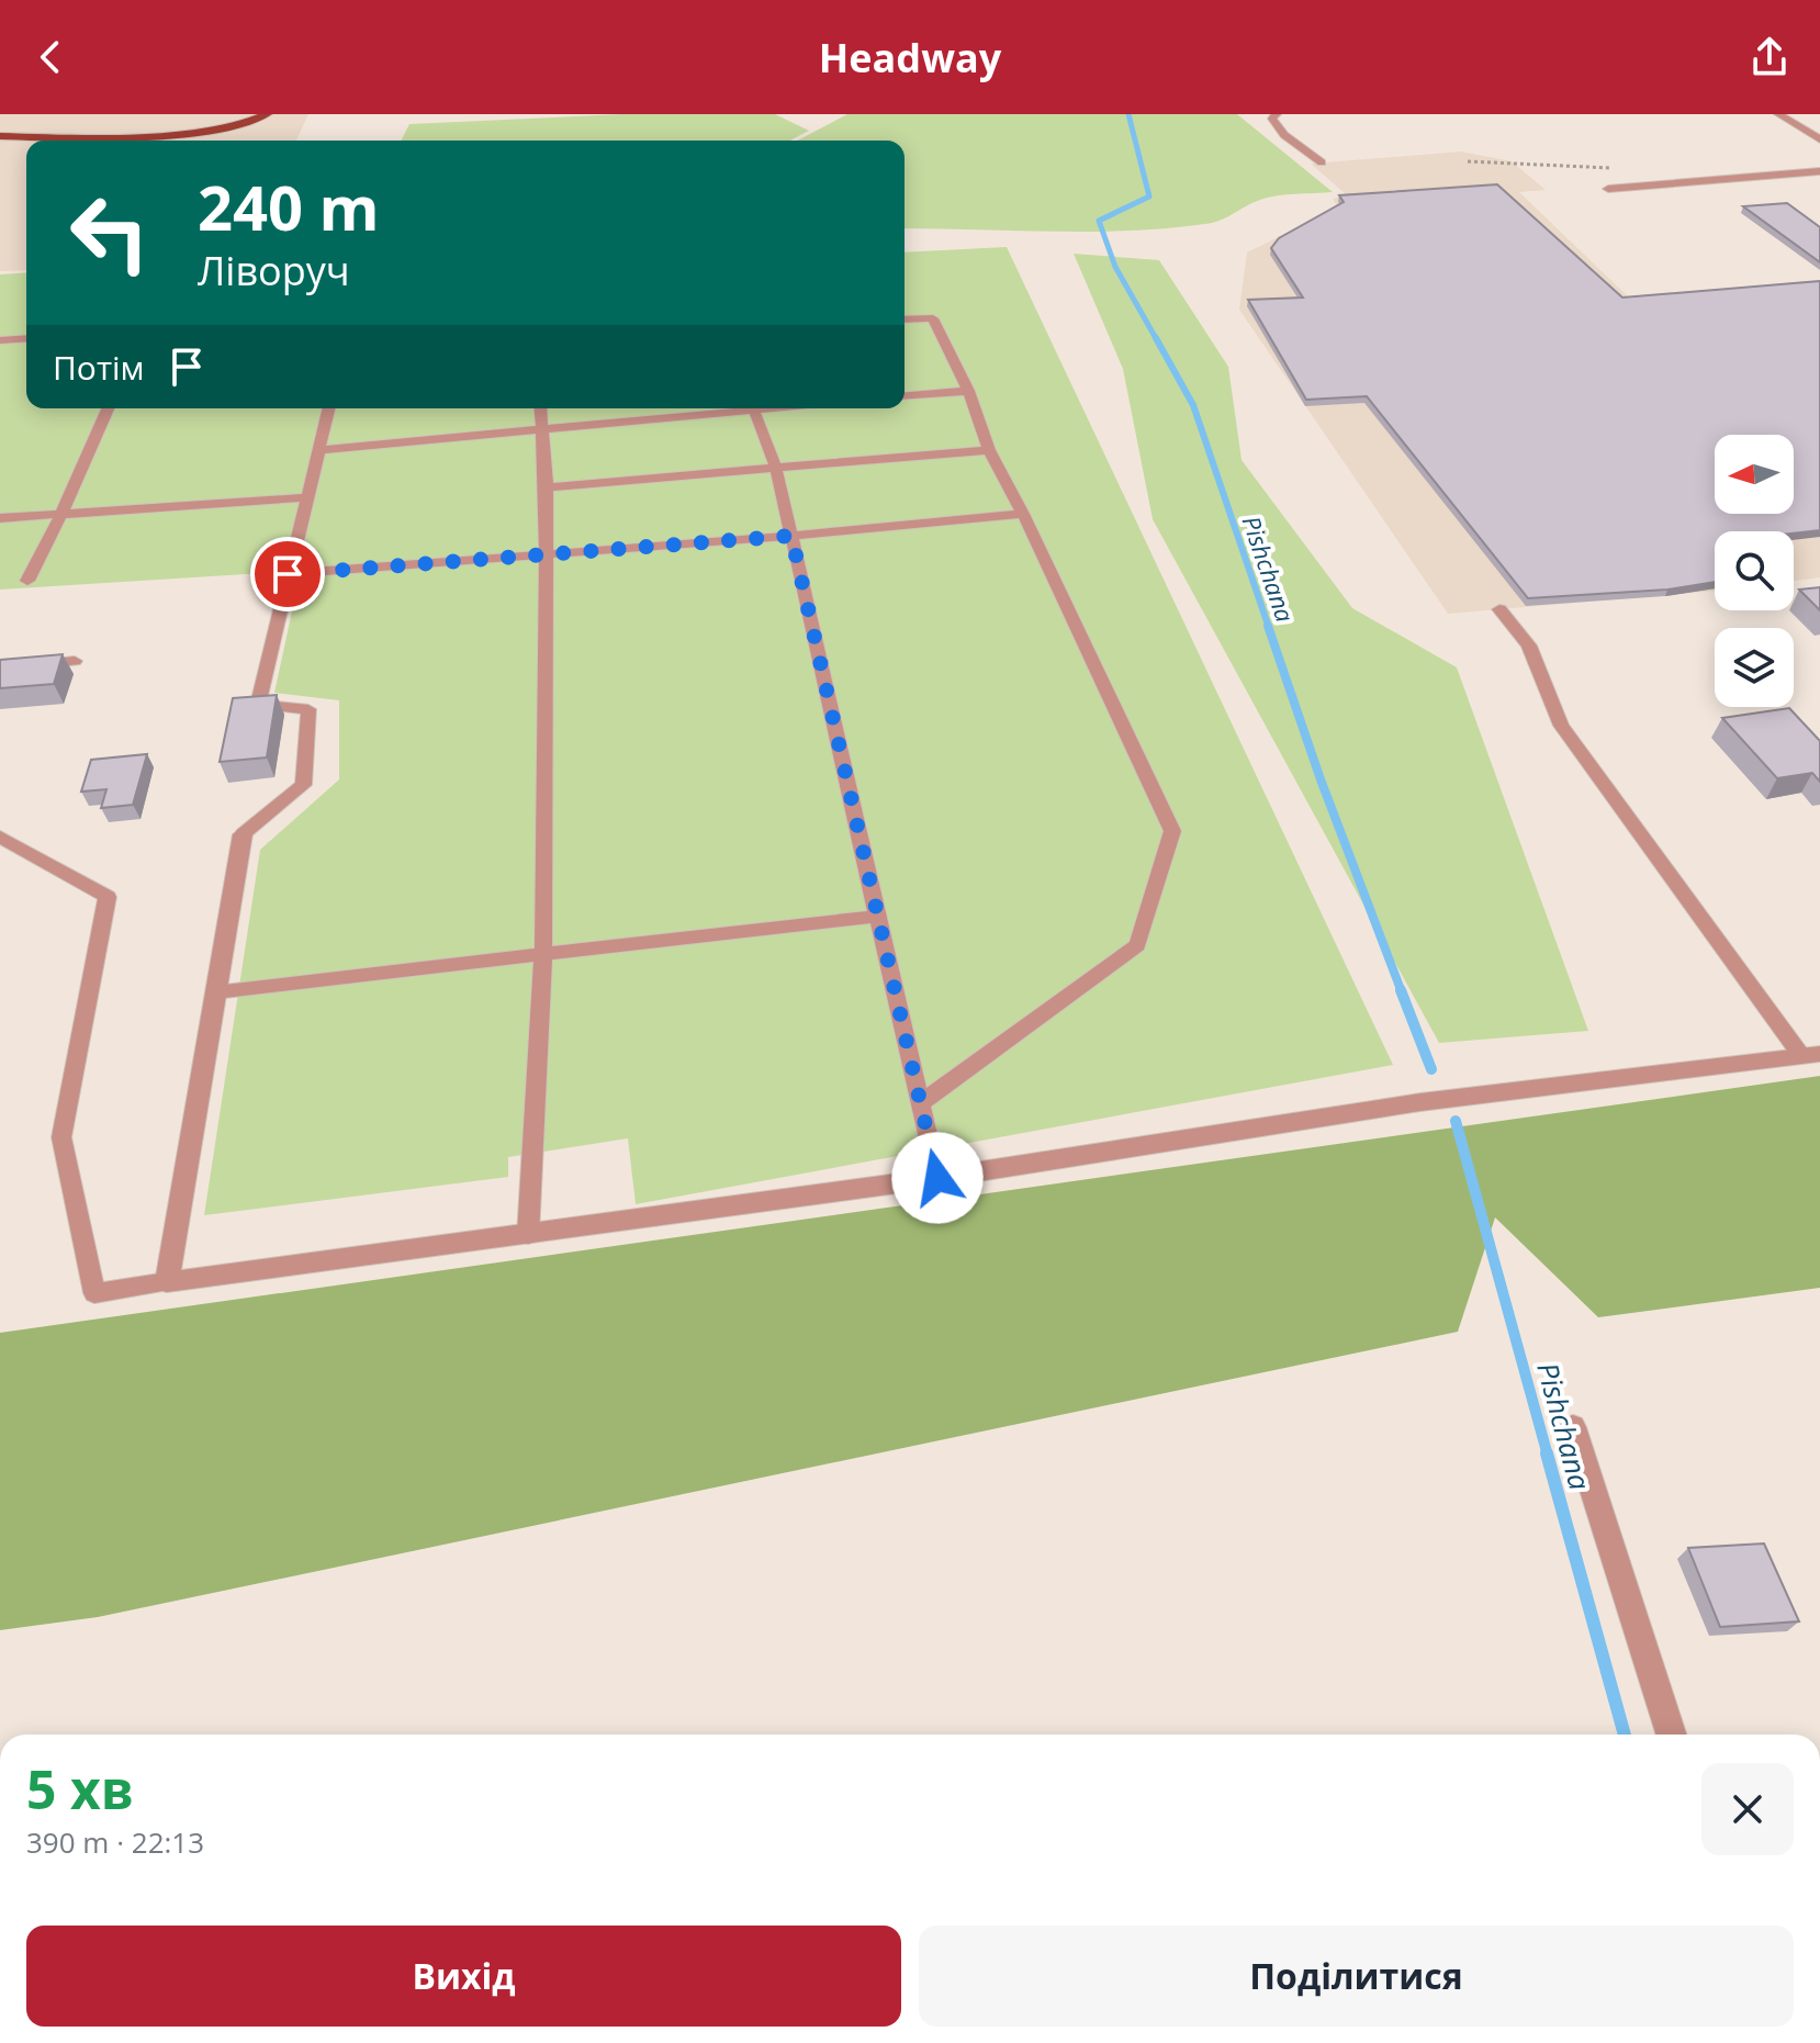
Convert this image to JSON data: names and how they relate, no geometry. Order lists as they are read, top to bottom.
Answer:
{
  "water": ["Pishchana"],
  "north": "left",
  "page": {
    "header": "Headway",
    "turn": ["240 m", "Ліворуч"],
    "then": "Потім",
    "heading": ["5 хв", "390 m · 22:13"],
    "buttons": ["Вихід", "Поділитися"]
  }
}
